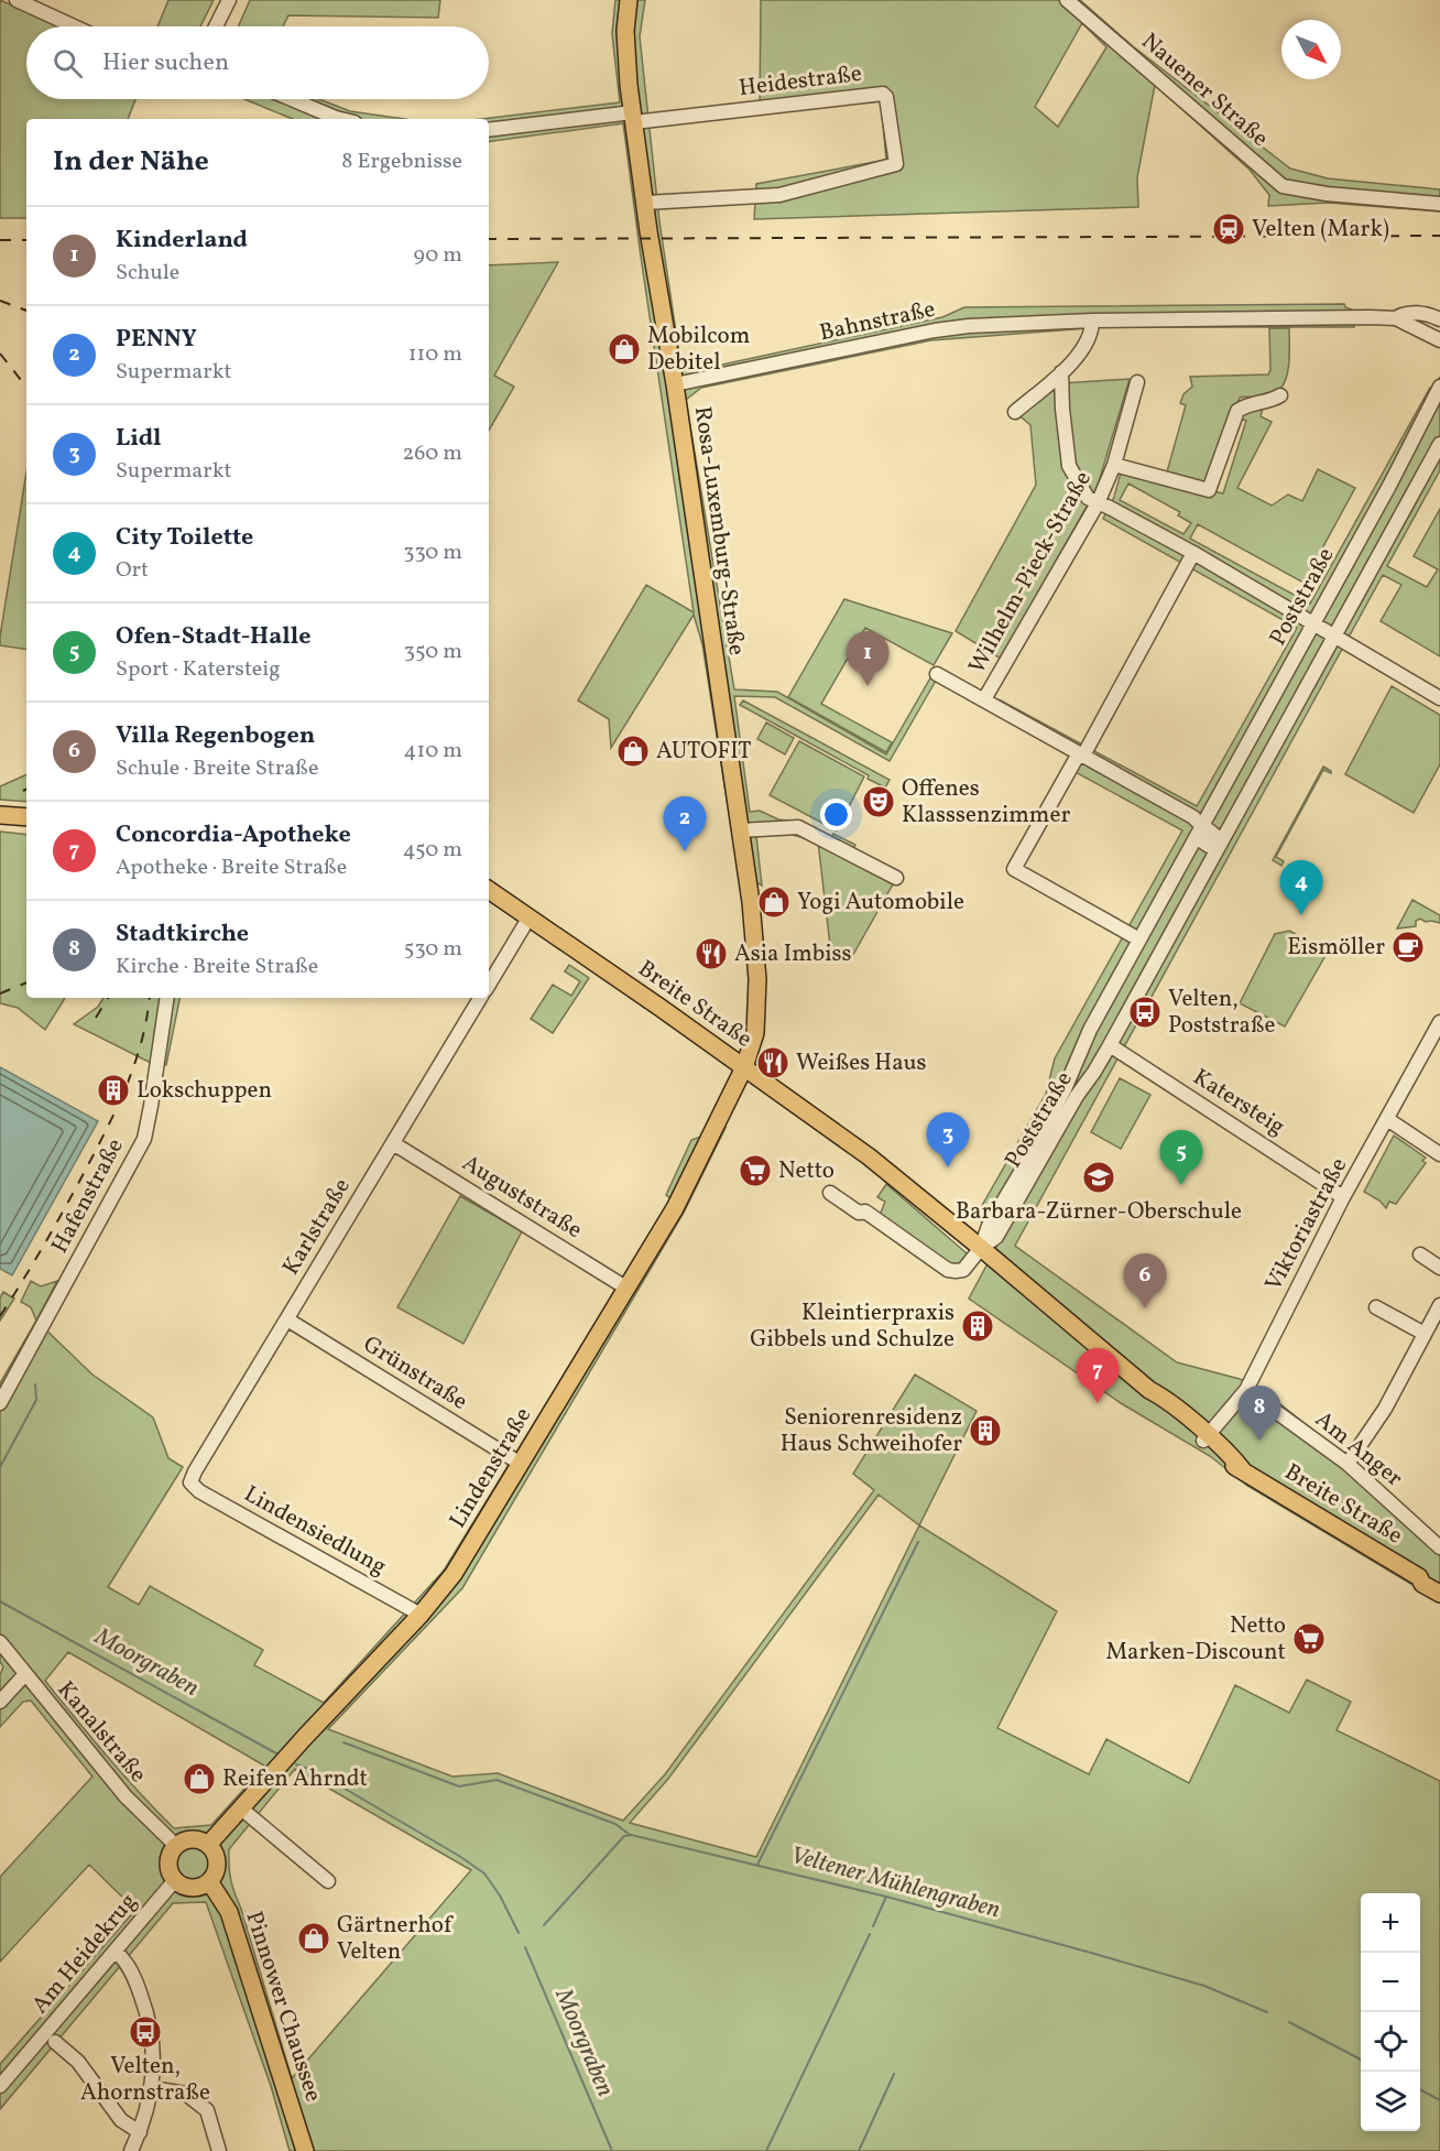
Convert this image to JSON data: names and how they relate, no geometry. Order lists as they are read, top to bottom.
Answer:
{
  "streets": {
    "main road": [
      "Rosa-Luxemburg-Straße",
      "Breite Straße",
      "Lindenstraße",
      "Pinnower Chaussee"
    ],
    "street": [
      "Heidestraße",
      "Nauener Straße",
      "Bahnstraße",
      "Wilhelm-Pieck-Straße",
      "Poststraße",
      "Katersteig",
      "Hafenstraße",
      "Auguststraße",
      "Viktoriastraße",
      "Karlstraße",
      "Grünstraße",
      "Am Anger",
      "Lindensiedlung",
      "Kanalstraße",
      "Am Heidekrug"
    ]
  },
  "crossings": [
    ["Heidestraße", "Rosa-Luxemburg-Straße"],
    ["Bahnstraße", "Rosa-Luxemburg-Straße"],
    ["Rosa-Luxemburg-Straße", "Breite Straße"],
    ["Rosa-Luxemburg-Straße", "Lindenstraße"],
    ["Poststraße", "Breite Straße"],
    ["Poststraße", "Katersteig"],
    ["Breite Straße", "Viktoriastraße"],
    ["Breite Straße", "Lindenstraße"],
    ["Katersteig", "Viktoriastraße"],
    ["Auguststraße", "Karlstraße"],
    ["Auguststraße", "Lindenstraße"],
    ["Viktoriastraße", "Am Anger"],
    ["Karlstraße", "Grünstraße"],
    ["Karlstraße", "Lindensiedlung"],
    ["Grünstraße", "Lindenstraße"],
    ["Lindenstraße", "Lindensiedlung"],
    ["Lindenstraße", "Kanalstraße"],
    ["Lindenstraße", "Am Heidekrug"],
    ["Lindenstraße", "Pinnower Chaussee"],
    ["Kanalstraße", "Am Heidekrug"],
    ["Kanalstraße", "Pinnower Chaussee"],
    ["Am Heidekrug", "Pinnower Chaussee"]
  ],
  "water": ["Moorgraben", "Veltener Mühlengraben"],
  "places": {
    "station": ["Velten (Mark)"],
    "shop": [
      "Mobilcom Debitel",
      "AUTOFIT",
      "Yogi Automobile",
      "Reifen Ahrndt",
      "Gärtnerhof Velten"
    ],
    "theatre": ["Offenes Klasssenzimmer"],
    "cafe": ["Eismöller"],
    "restaurant": ["Asia Imbiss", "Weißes Haus"],
    "bus stop": ["Velten, Poststraße", "Velten, Ahornstraße"],
    "building": ["Lokschuppen", "Kleintierpraxis Gibbels und Schulze", "Seniorenresidenz Haus Schweihofer"],
    "supermarket": ["Netto", "Netto Marken-Discount"],
    "school or university": ["Barbara-Zürner-Oberschule"]
  },
  "north": "bottom right",
  "page": {
    "search": "Hier suchen",
    "heading": ["In der Nähe", "8 Ergebnisse"],
    "list": [
      {
        "mark": "1",
        "name": "Kinderland",
        "note": "Schule",
        "value": "90 m"
      },
      {
        "mark": "2",
        "name": "PENNY",
        "note": "Supermarkt",
        "value": "110 m"
      },
      {
        "mark": "3",
        "name": "Lidl",
        "note": "Supermarkt",
        "value": "260 m"
      },
      {
        "mark": "4",
        "name": "City Toilette",
        "note": "Ort",
        "value": "330 m"
      },
      {
        "mark": "5",
        "name": "Ofen-Stadt-Halle",
        "note": "Sport · Katersteig",
        "value": "350 m"
      },
      {
        "mark": "6",
        "name": "Villa Regenbogen",
        "note": "Schule · Breite Straße",
        "value": "410 m"
      },
      {
        "mark": "7",
        "name": "Concordia-Apotheke",
        "note": "Apotheke · Breite Straße",
        "value": "450 m"
      },
      {
        "mark": "8",
        "name": "Stadtkirche",
        "note": "Kirche · Breite Straße",
        "value": "530 m"
      }
    ],
    "pins": [
      "1",
      "2",
      "4",
      "3",
      "5",
      "6",
      "7",
      "8"
    ],
    "map_buttons": ["+", "−"]
  }
}
